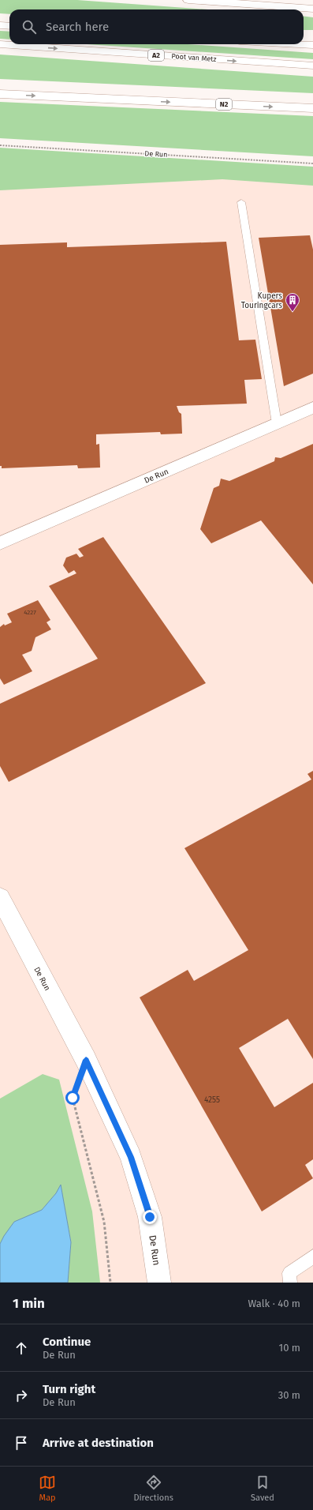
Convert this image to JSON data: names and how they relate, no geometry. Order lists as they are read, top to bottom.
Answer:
{
  "streets": {
    "main road": [
      "A2",
      "Poot van Metz",
      "N2",
      "De Run"
    ]
  },
  "places": {
    "building": ["Kupers Touringcars"]
  },
  "house_numbers": ["4227", "4255"],
  "page": {
    "search": "Search here",
    "heading": ["1 min", "Walk · 40 m"],
    "list": [
      ["Continue", "De Run", "10 m"],
      ["Turn right", "De Run", "30 m"],
      "Arrive at destination"
    ],
    "nav": ["Map", "Directions", "Saved"]
  }
}
